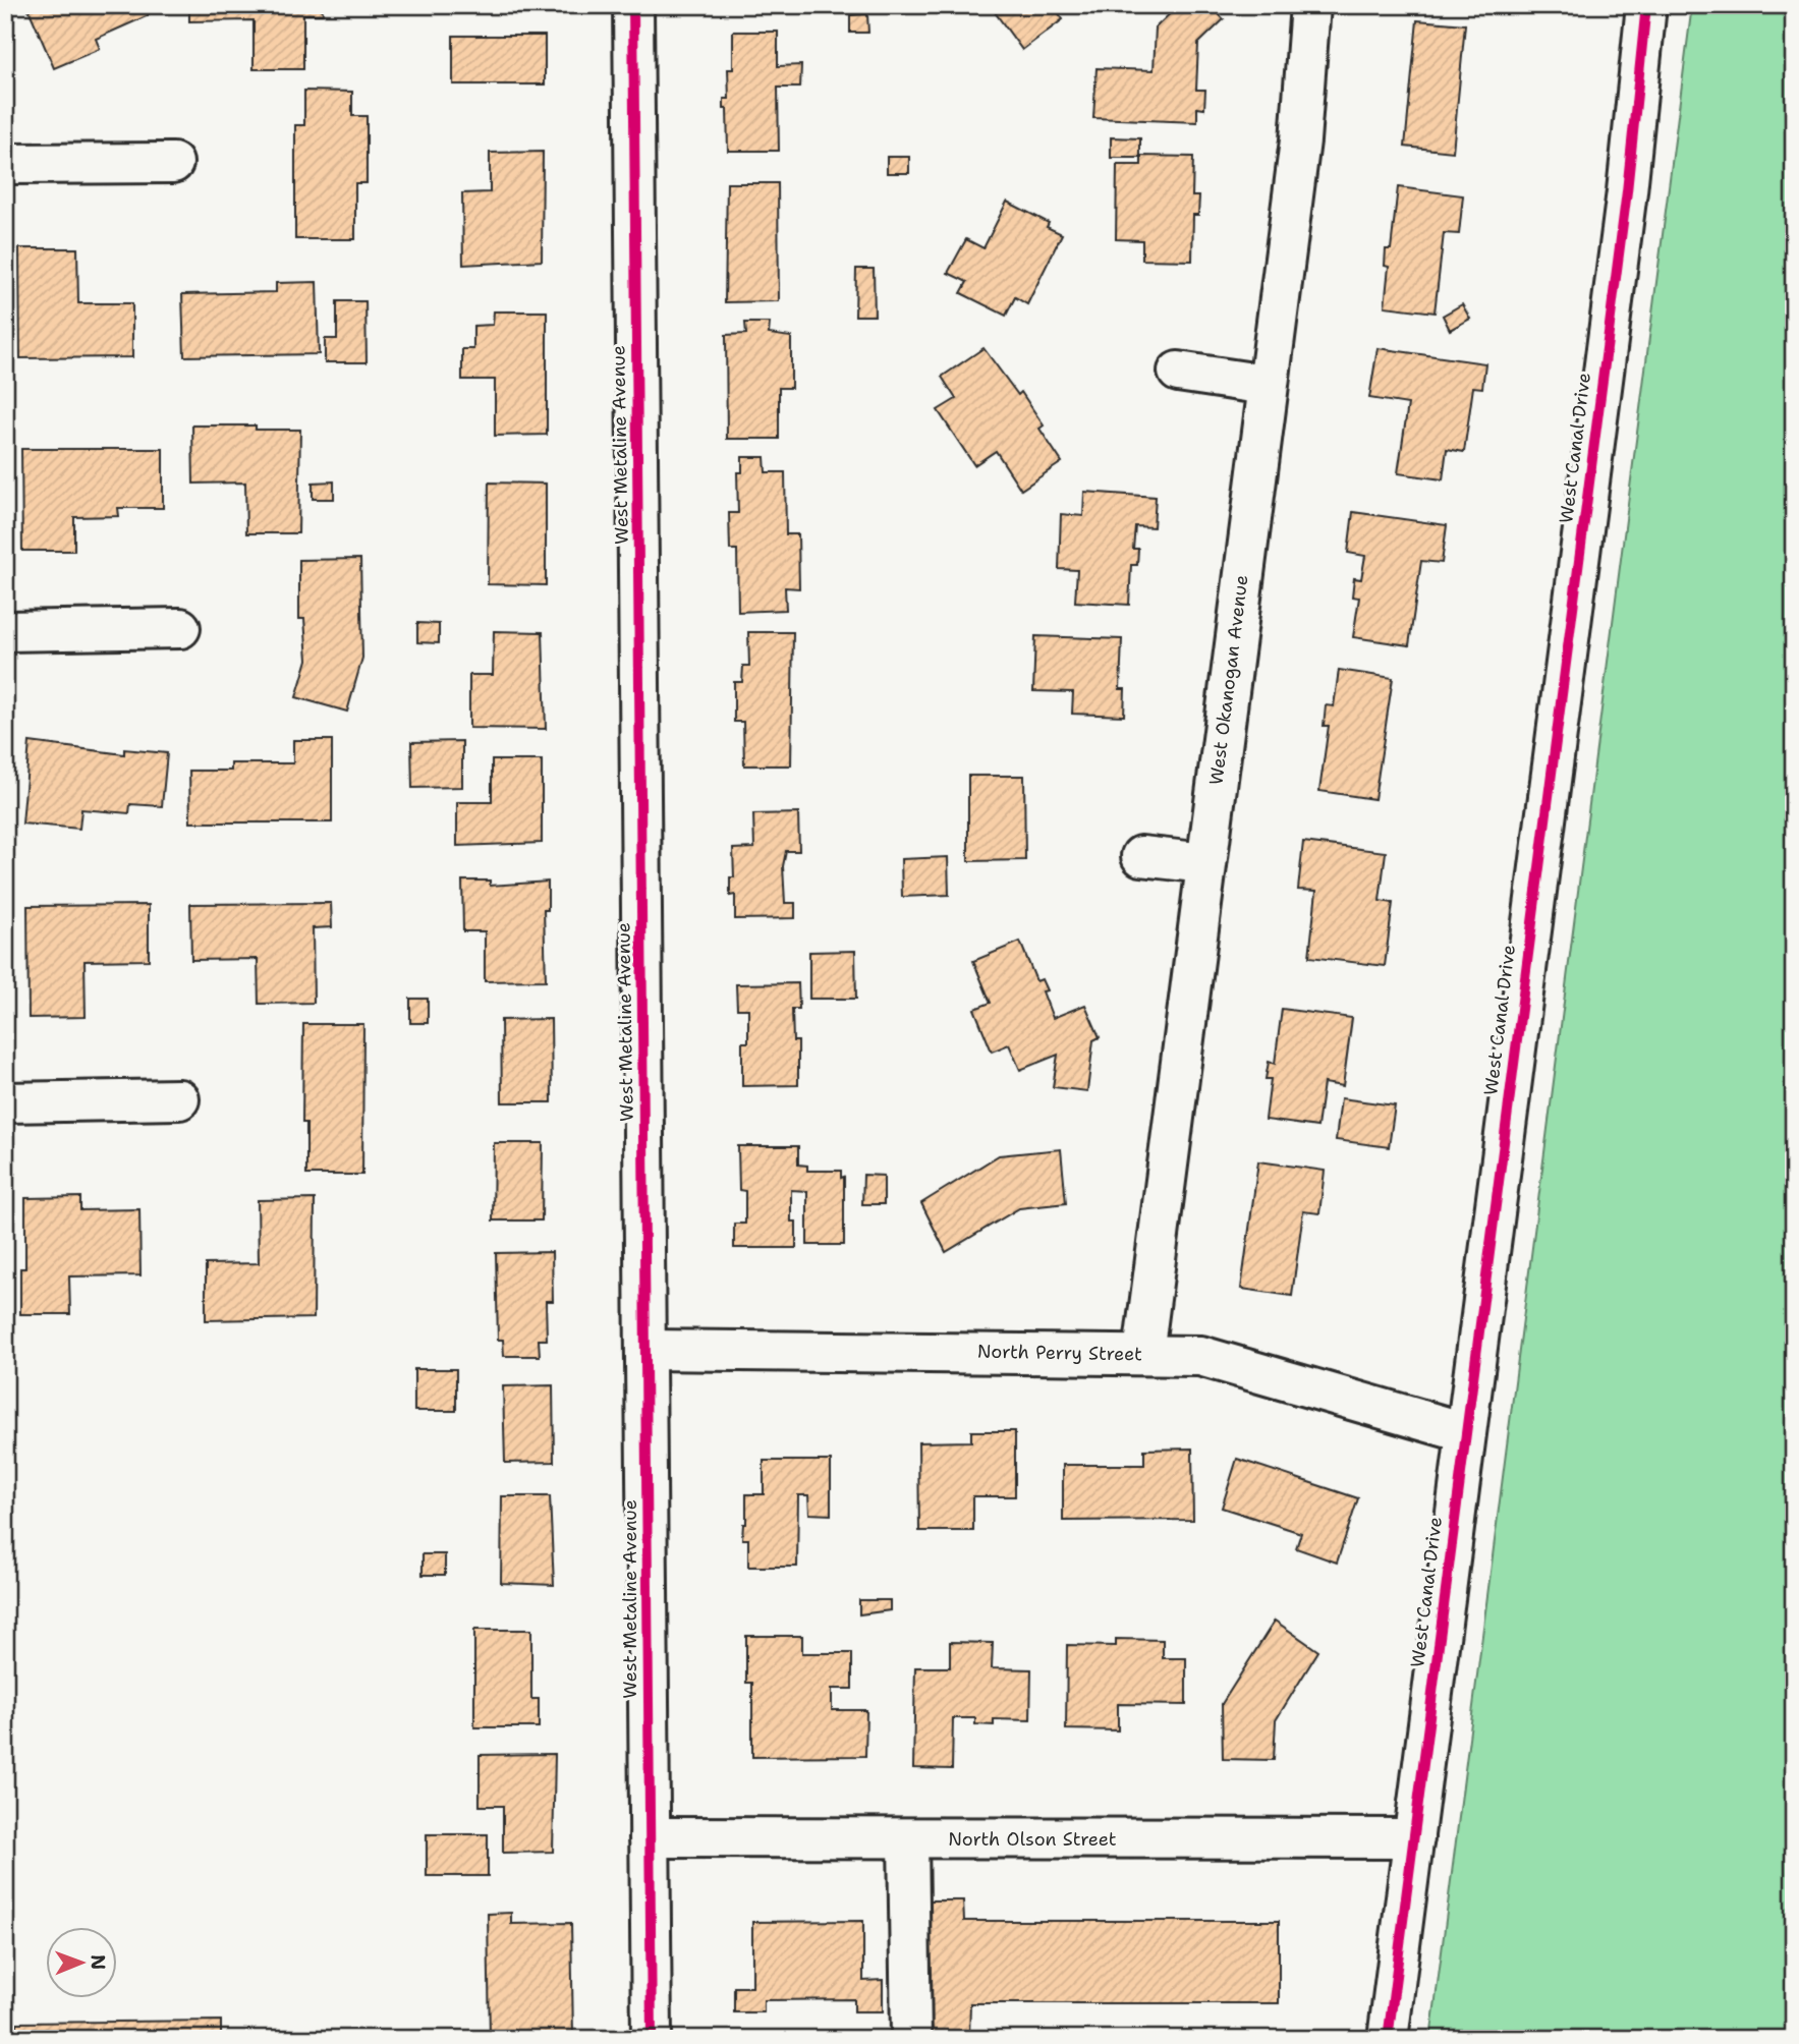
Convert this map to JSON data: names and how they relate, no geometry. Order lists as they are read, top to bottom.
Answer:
{
  "streets": {
    "street": [
      "West Metaline Avenue",
      "West Canal Drive",
      "West Okanogan Avenue",
      "North Perry Street",
      "North Olson Street"
    ]
  },
  "crossings": [
    ["West Metaline Avenue", "North Perry Street"],
    ["West Metaline Avenue", "North Olson Street"],
    ["West Canal Drive", "North Perry Street"],
    ["West Canal Drive", "North Olson Street"],
    ["West Okanogan Avenue", "North Perry Street"]
  ],
  "north": "right"
}
